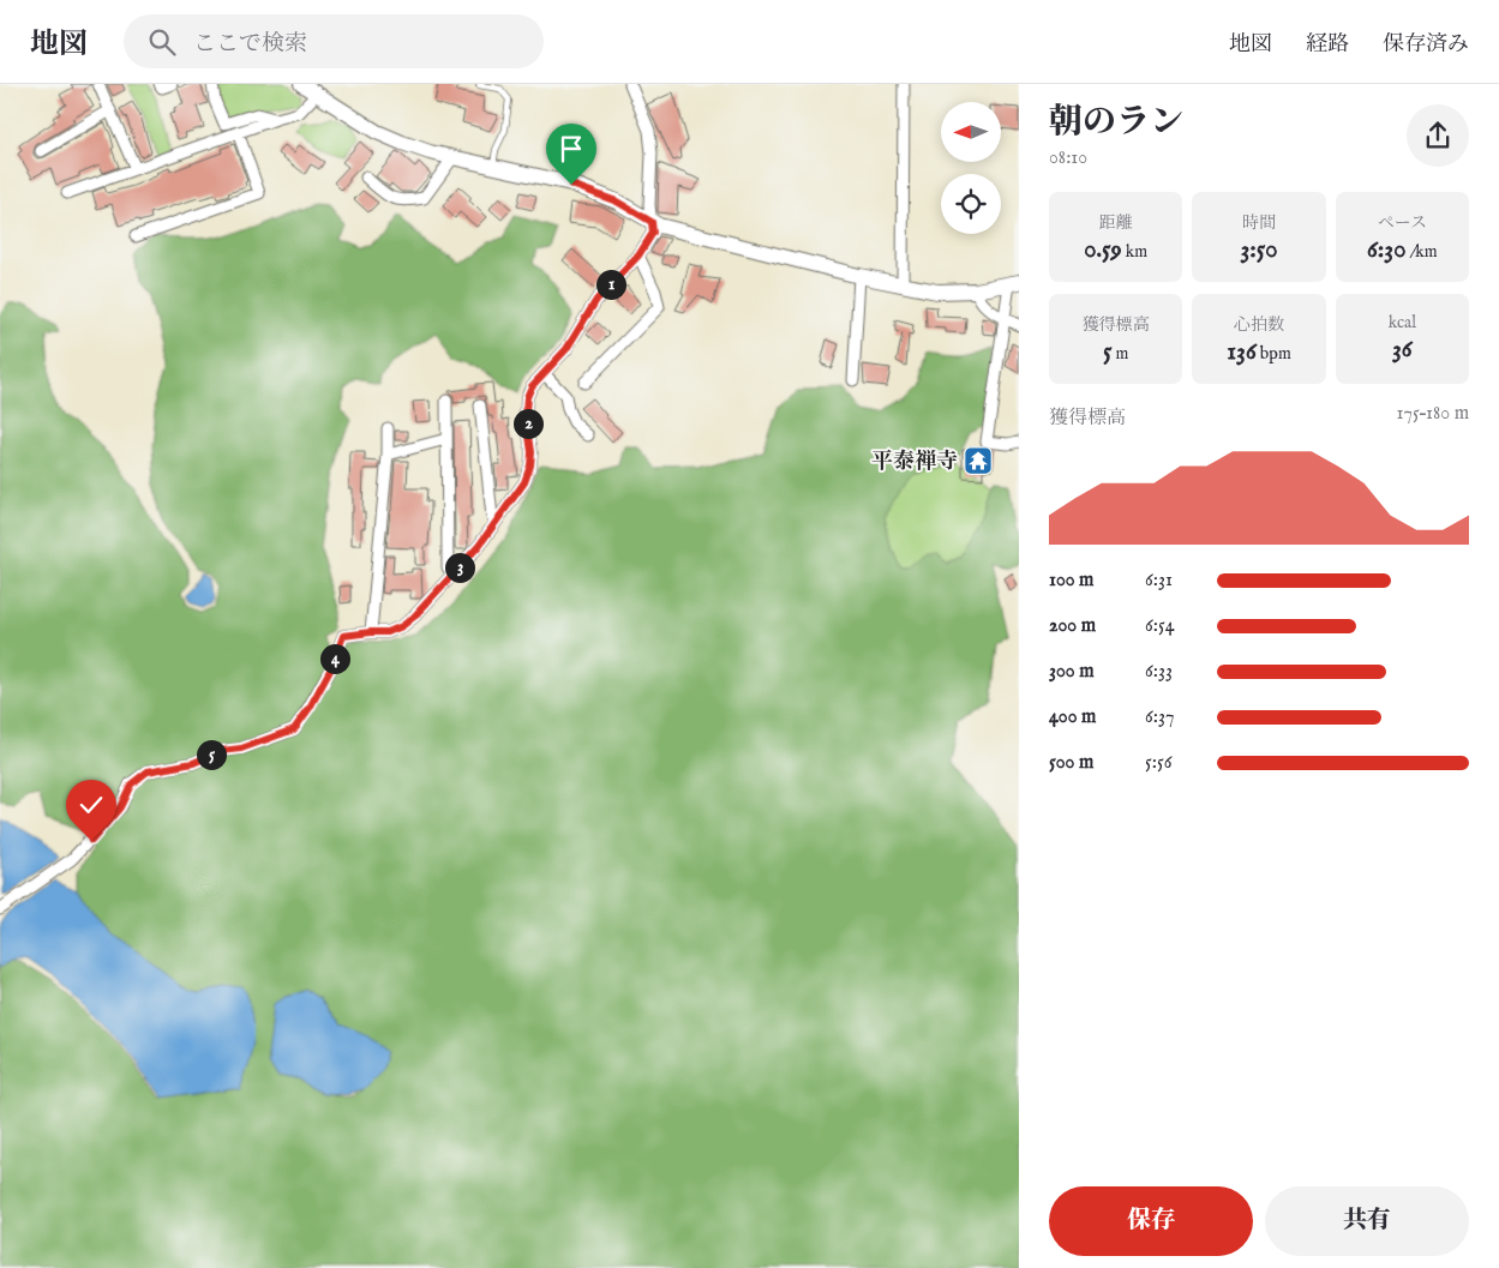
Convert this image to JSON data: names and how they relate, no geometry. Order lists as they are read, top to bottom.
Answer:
{
  "places": {
    "temple": ["平泰禅寺"]
  },
  "north": "left",
  "page": {
    "header": "地図",
    "search": "ここで検索",
    "nav": ["地図", "経路", "保存済み"],
    "heading": ["朝のラン", "08:10"],
    "stats": [
      ["距離", "0.59 km"],
      ["時間", "3:50"],
      ["ペース", "6:30 /km"],
      ["獲得標高", "5 m"],
      ["心拍数", "136 bpm"],
      ["kcal", "36"]
    ],
    "pins": [
      "1",
      "2",
      "3",
      "4",
      "5"
    ],
    "chart": ["獲得標高", "175–180 m"],
    "list": [
      {
        "name": "100 m",
        "note": "6:31"
      },
      {
        "name": "200 m",
        "note": "6:54"
      },
      {
        "name": "300 m",
        "note": "6:33"
      },
      {
        "name": "400 m",
        "note": "6:37"
      },
      {
        "name": "500 m",
        "note": "5:56"
      }
    ],
    "buttons": ["保存", "共有"]
  }
}
